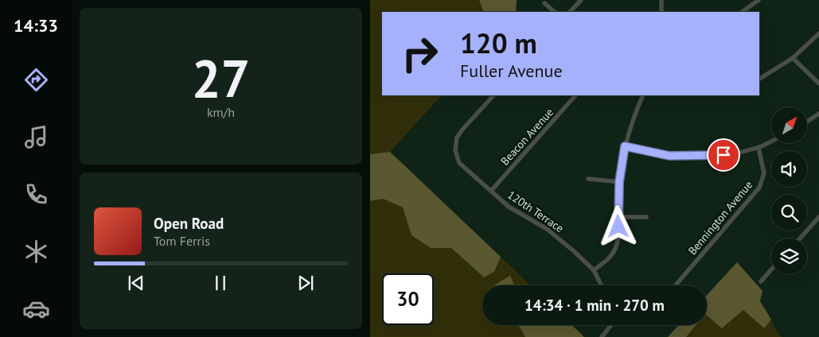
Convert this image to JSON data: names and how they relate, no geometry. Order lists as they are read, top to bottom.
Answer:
{
  "streets": {
    "street": ["Beacon Avenue", "120th Terrace", "Bennington Avenue"]
  },
  "crossings": [
    ["Beacon Avenue", "120th Terrace"]
  ],
  "north": "top right",
  "page": {
    "tabs": "14:33",
    "tile": ["27", "km/h"],
    "turn": ["120 m", "Fuller Avenue"],
    "song": ["Open Road", "Tom Ferris"],
    "limit": "30",
    "trip": "14:34 · 1 min · 270 m"
  }
}
